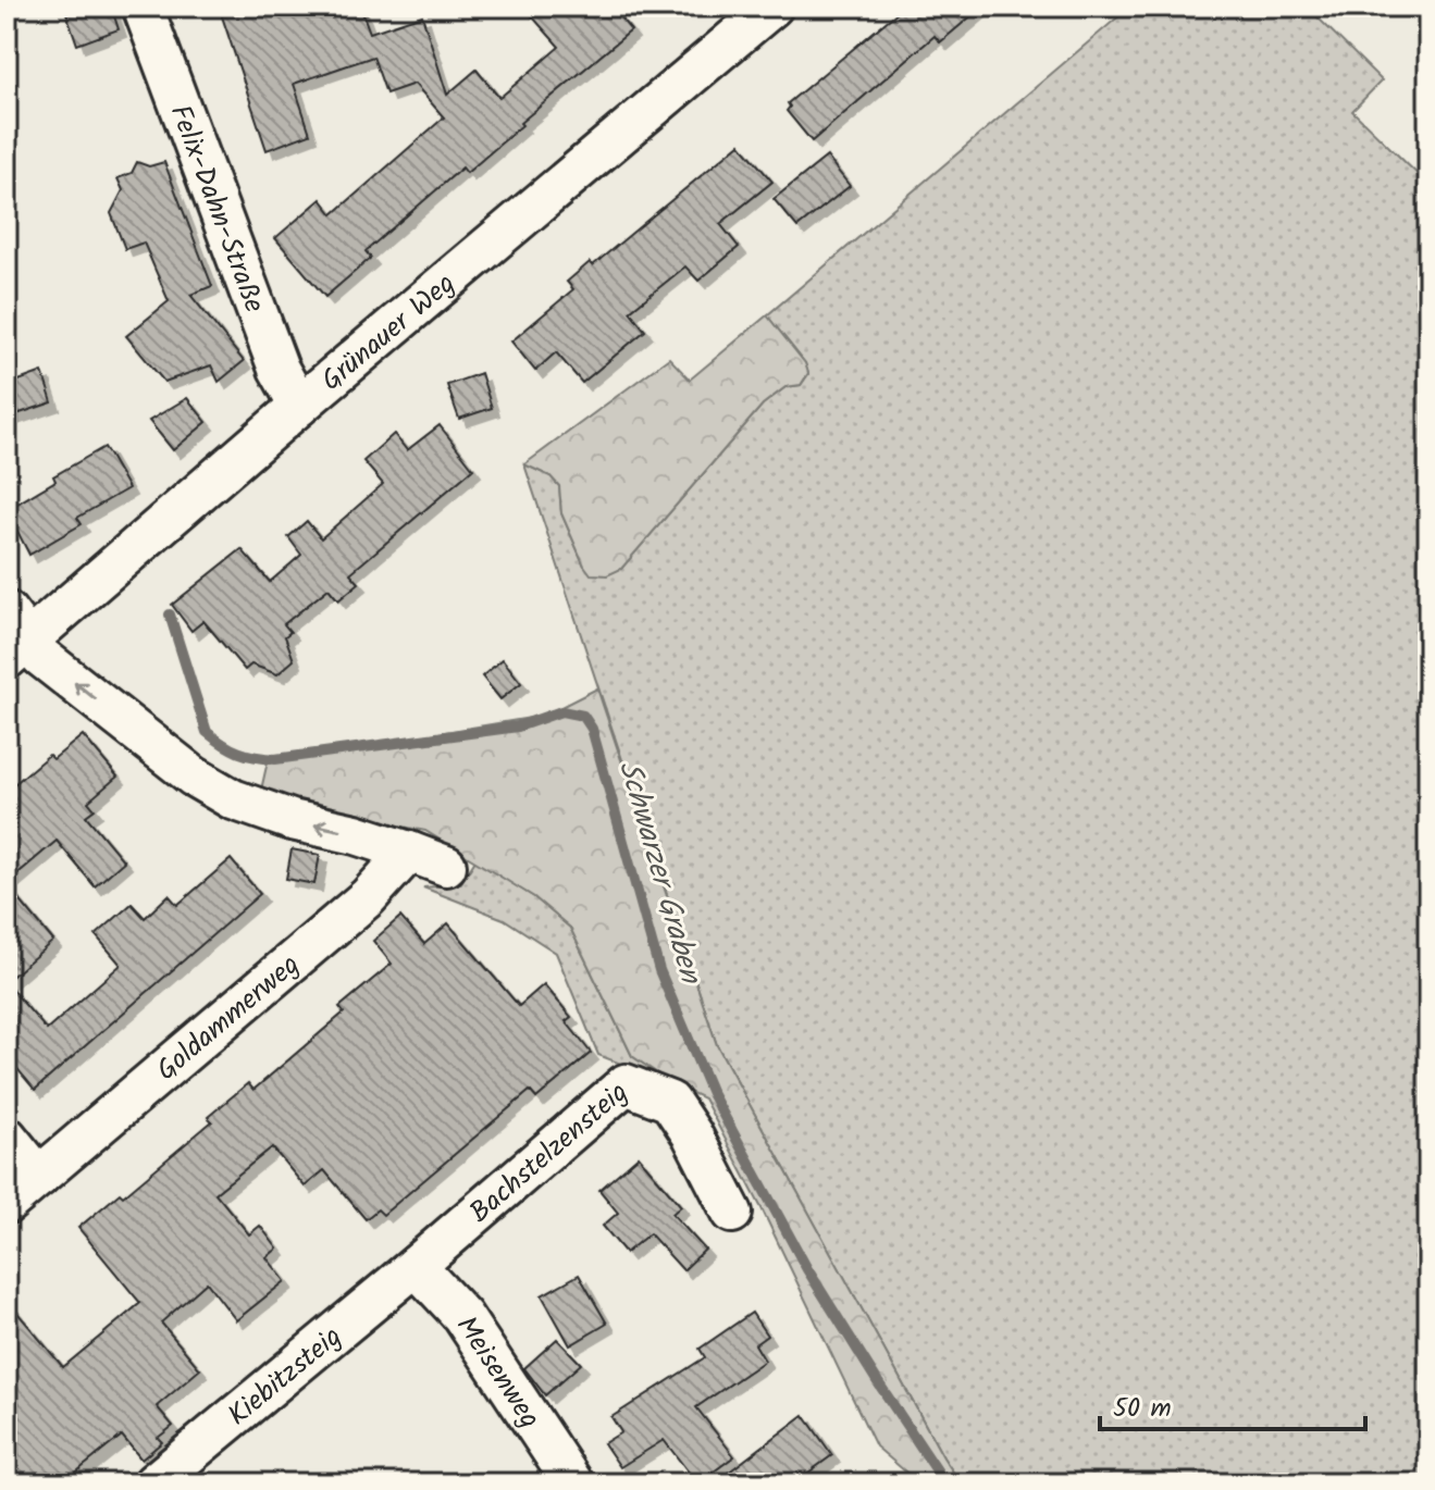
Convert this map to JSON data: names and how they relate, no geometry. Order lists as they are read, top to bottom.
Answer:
{
  "streets": {
    "street": [
      "Felix-Dahn-Straße",
      "Grünauer Weg",
      "Goldammerweg",
      "Bachstelzensteig",
      "Meisenweg",
      "Kiebitzsteig"
    ]
  },
  "crossings": [
    ["Felix-Dahn-Straße", "Grünauer Weg"],
    ["Bachstelzensteig", "Meisenweg"],
    ["Bachstelzensteig", "Kiebitzsteig"],
    ["Meisenweg", "Kiebitzsteig"]
  ],
  "water": ["Schwarzer Graben"],
  "scale_bar": "50 m"
}
